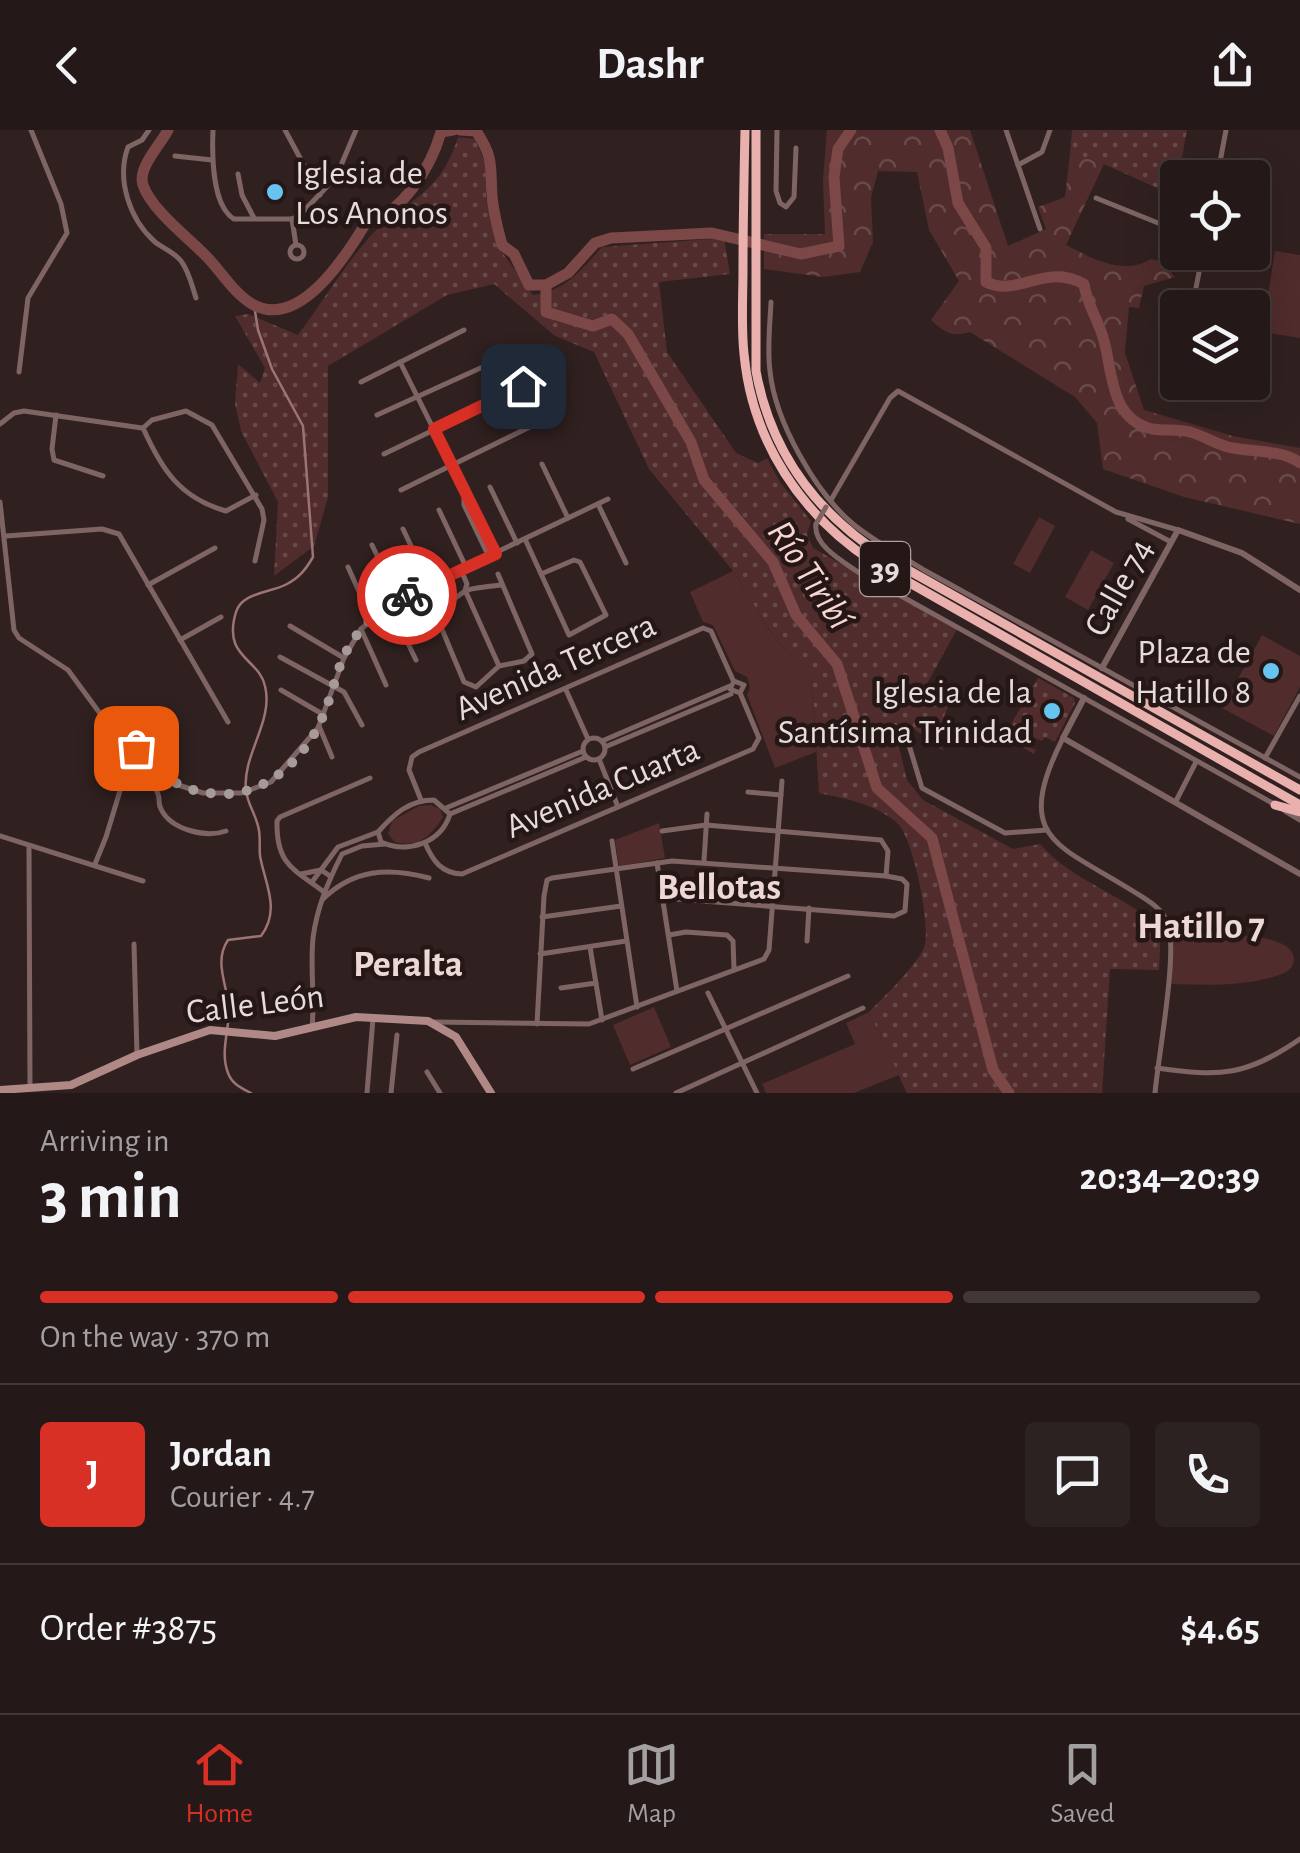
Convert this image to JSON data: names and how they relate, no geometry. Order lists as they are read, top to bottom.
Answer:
{
  "streets": {
    "highway": ["39"],
    "main road": ["Calle León"],
    "street": ["Calle 74", "Avenida Tercera", "Avenida Cuarta"]
  },
  "crossings": [
    ["Avenida Tercera", "Avenida Cuarta"]
  ],
  "districts": ["Bellotas", "Hatillo 7", "Peralta"],
  "water": ["Río Tiribí"],
  "places": ["Iglesia de Los Anonos", "Plaza de Hatillo 8", "Iglesia de la Santísima Trinidad"],
  "page": {
    "header": "Dashr",
    "heading": ["3 min", "Arriving in", "20:34–20:39"],
    "panel": [
      "Jordan",
      "Courier · 4.7",
      "Order #3875",
      "$4.65"
    ],
    "bar": "On the way · 370 m",
    "round": "J",
    "tabs": ["Home", "Map", "Saved"]
  }
}
